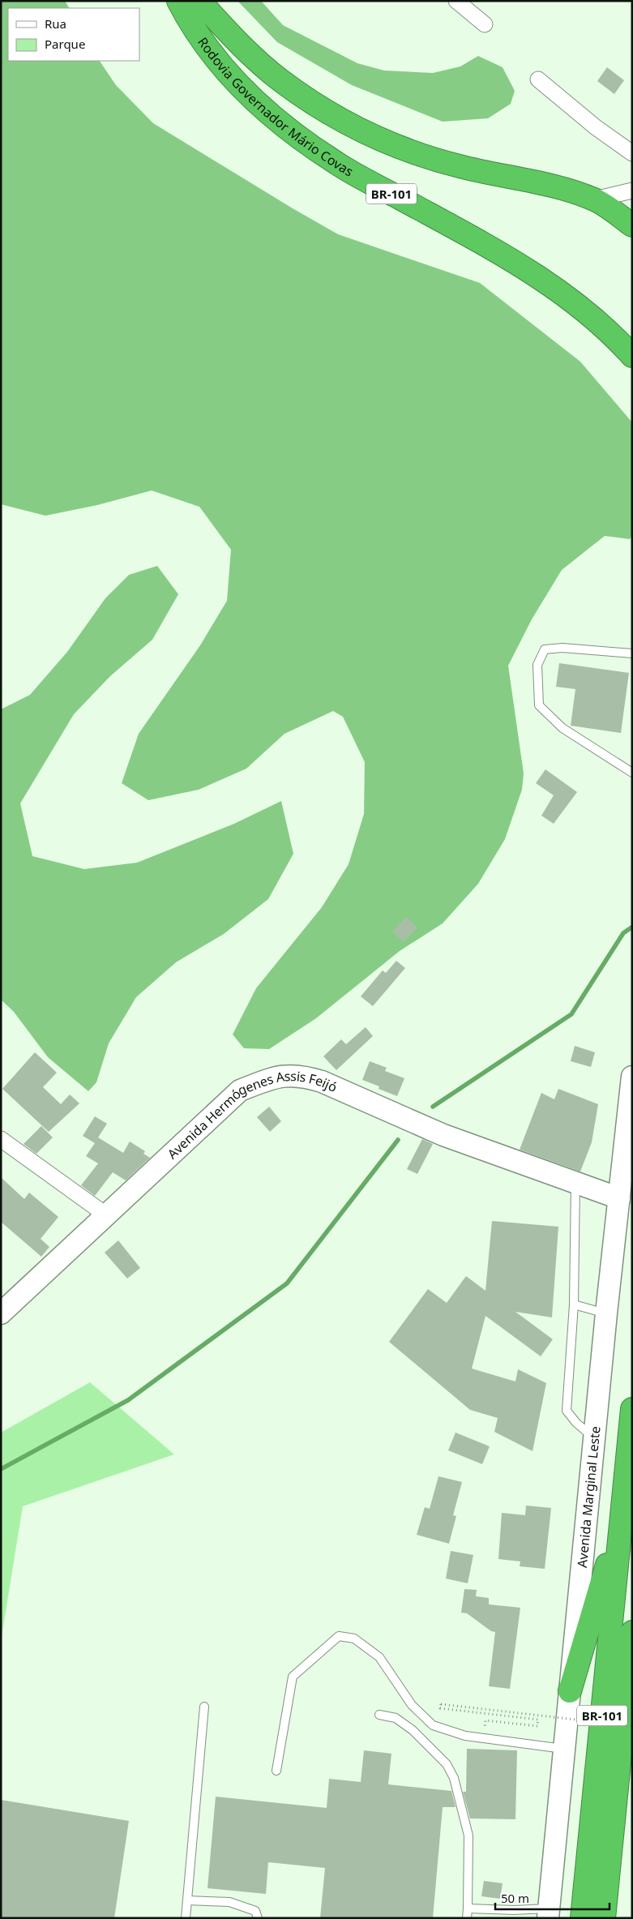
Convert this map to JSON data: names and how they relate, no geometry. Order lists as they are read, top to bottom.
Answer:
{
  "streets": {
    "highway": ["Rodovia Governador Mário Covas", "BR-101"],
    "main road": ["Avenida Hermógenes Assis Feijó", "Avenida Marginal Leste"]
  },
  "crossings": [
    ["Avenida Hermógenes Assis Feijó", "Avenida Marginal Leste"]
  ],
  "legend": ["Rua", "Parque"],
  "scale_bar": "50 m"
}
